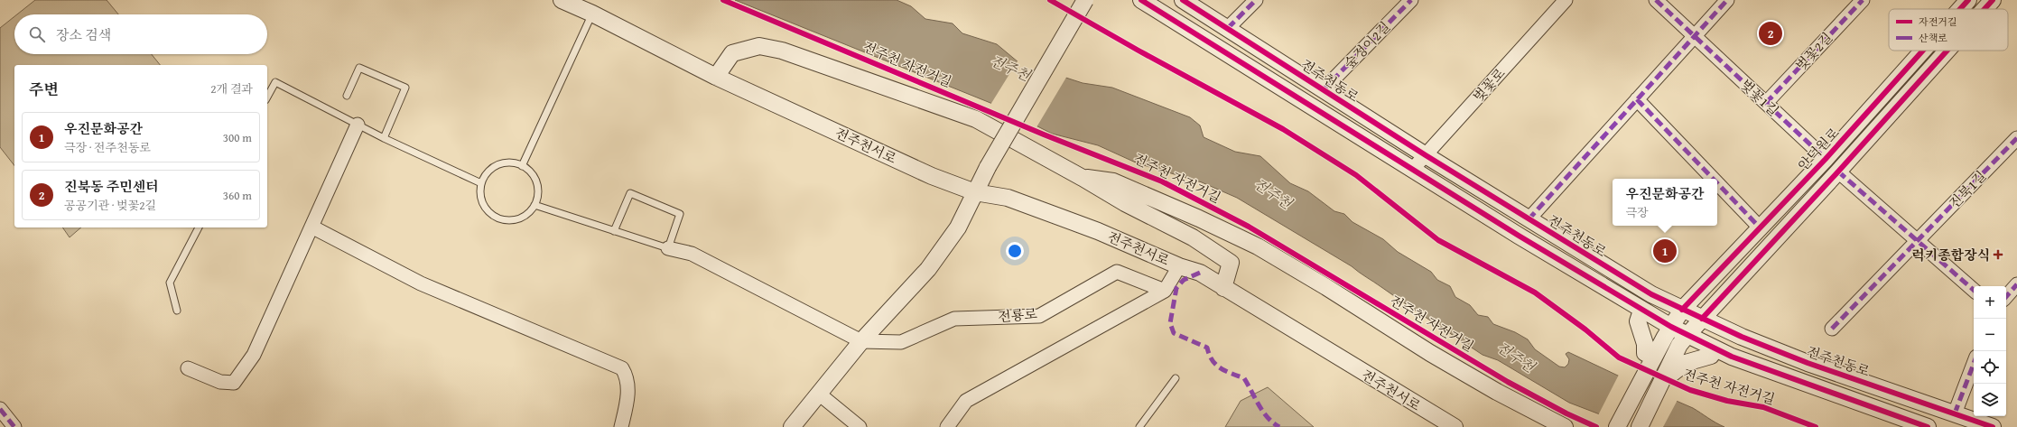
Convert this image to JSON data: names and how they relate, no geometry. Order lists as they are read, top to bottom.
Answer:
{
  "streets": {
    "street": [
      "숲정이2길",
      "벚꽃2길",
      "전주천동로",
      "벚꽃로",
      "벚꽃1길",
      "전주천서로",
      "안덕원로",
      "진북1길",
      "전룡로"
    ],
    "cycle path": ["전주천 자전거길"]
  },
  "crossings": [
    ["숲정이2길", "전주천동로"],
    ["벚꽃2길", "벚꽃1길"],
    ["전주천동로", "벚꽃로"],
    ["전주천동로", "안덕원로"],
    ["벚꽃1길", "안덕원로"],
    ["전주천서로", "전룡로"]
  ],
  "water": ["전주천"],
  "places": {
    "health": ["럭키종합장식"]
  },
  "legend": ["자전거길", "산책로"],
  "page": {
    "search": "장소 검색",
    "pins": ["2", "1"],
    "heading": ["주변", "2개 결과"],
    "list": [
      {
        "mark": "1",
        "name": "우진문화공간",
        "note": "극장 · 전주천동로",
        "value": "300 m"
      },
      {
        "mark": "2",
        "name": "진북동 주민센터",
        "note": "공공기관 · 벚꽃2길",
        "value": "360 m"
      }
    ],
    "popup": ["우진문화공간", "극장"],
    "map_buttons": ["+", "−"]
  }
}
